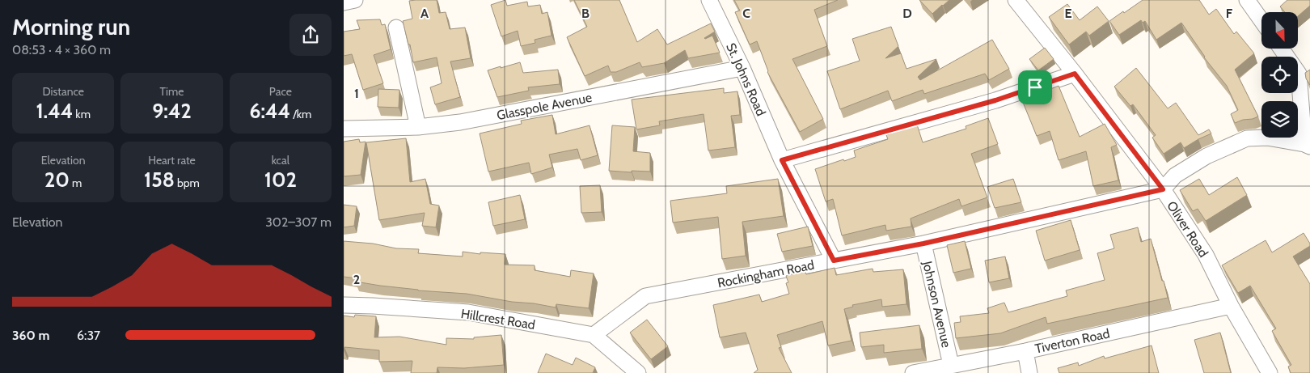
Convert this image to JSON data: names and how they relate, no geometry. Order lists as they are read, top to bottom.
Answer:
{
  "streets": {
    "street": [
      "St. Johns Road",
      "Glasspole Avenue",
      "Oliver Road",
      "Rockingham Road",
      "Johnson Avenue",
      "Hillcrest Road",
      "Tiverton Road"
    ]
  },
  "crossings": [
    ["St. Johns Road", "Glasspole Avenue"],
    ["St. Johns Road", "Rockingham Road"],
    ["Oliver Road", "Rockingham Road"],
    ["Oliver Road", "Tiverton Road"],
    ["Rockingham Road", "Johnson Avenue"],
    ["Rockingham Road", "Hillcrest Road"],
    ["Johnson Avenue", "Tiverton Road"]
  ],
  "north": "bottom",
  "page": {
    "heading": ["Morning run", "08:53 · 4 × 360 m"],
    "stats": [
      ["Distance", "1.44 km"],
      ["Time", "9:42"],
      ["Pace", "6:44 /km"],
      ["Elevation", "20 m"],
      ["Heart rate", "158 bpm"],
      ["kcal", "102"]
    ],
    "chart": ["Elevation", "302–307 m"],
    "list": [
      {
        "name": "360 m",
        "note": "6:37"
      }
    ]
  },
  "grid": {
    "columns": [
      "A",
      "B",
      "C",
      "D",
      "E",
      "F"
    ],
    "rows": ["1", "2"]
  }
}
